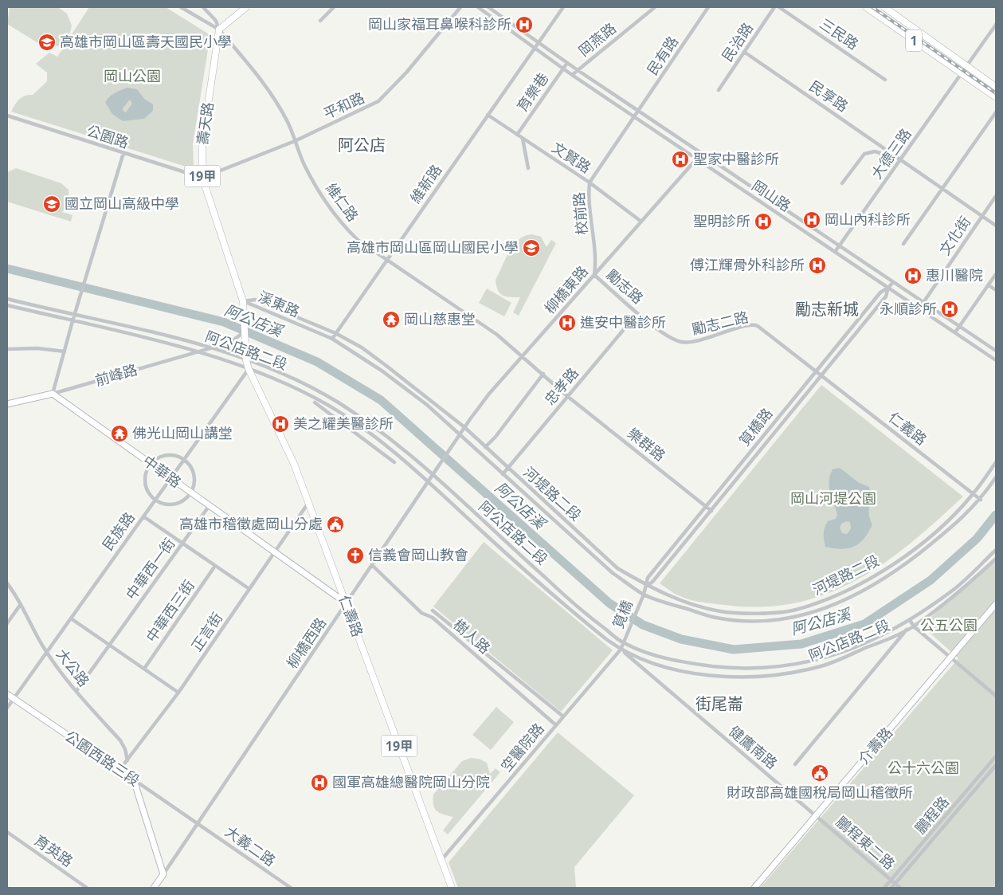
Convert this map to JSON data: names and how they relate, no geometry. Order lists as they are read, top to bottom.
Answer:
{
  "streets": {
    "main road": [
      "1",
      "壽天路",
      "19甲",
      "前峰路",
      "中華路",
      "仁壽路",
      "介壽路",
      "公園西路三段"
    ],
    "street": [
      "三民路",
      "岡燕路",
      "民治路",
      "民有路",
      "育樂巷",
      "民享路",
      "平和路",
      "公園路",
      "大德三路",
      "文賢路",
      "維新路",
      "岡山路",
      "維仁路",
      "校前路",
      "文化街",
      "勵志路",
      "柳橋東路",
      "溪東路",
      "勵志二路",
      "阿公店路二段",
      "忠孝路",
      "筧橋路",
      "仁義路",
      "樂群路",
      "河堤路二段",
      "民族路",
      "中華西一街",
      "中華西三街",
      "筧橋",
      "正言街",
      "樹人路",
      "柳橋西路",
      "大公路",
      "空醫院路",
      "健鷹南路",
      "鵬程路",
      "鵬程東二路",
      "大義二路",
      "育英路"
    ]
  },
  "crossings": [
    ["岡燕路", "岡山路"],
    ["1", "大德三路"],
    ["民治路", "民享路"],
    ["民有路", "岡山路"],
    ["民有路", "校前路"],
    ["育樂巷", "文賢路"],
    ["育樂巷", "岡山路"],
    ["民享路", "大德三路"],
    ["平和路", "壽天路"],
    ["平和路", "公園路"],
    ["平和路", "維仁路"],
    ["壽天路", "公園路"],
    ["壽天路", "維仁路"],
    ["壽天路", "溪東路"],
    ["壽天路", "前峰路"],
    ["壽天路", "仁壽路"],
    ["大德三路", "岡山路"],
    ["文賢路", "維新路"],
    ["文賢路", "校前路"],
    ["文賢路", "柳橋東路"],
    ["維新路", "岡山路"],
    ["維新路", "維仁路"],
    ["維新路", "溪東路"],
    ["岡山路", "校前路"],
    ["岡山路", "文化街"],
    ["岡山路", "柳橋東路"],
    ["岡山路", "筧橋路"],
    ["維仁路", "柳橋東路"],
    ["維仁路", "樂群路"],
    ["校前路", "勵志路"],
    ["校前路", "柳橋東路"],
    ["勵志路", "柳橋東路"],
    ["勵志路", "勵志二路"],
    ["勵志路", "忠孝路"],
    ["柳橋東路", "溪東路"],
    ["柳橋東路", "河堤路二段"],
    ["柳橋東路", "柳橋西路"],
    ["溪東路", "河堤路二段"],
    ["勵志二路", "筧橋路"],
    ["勵志二路", "仁義路"],
    ["阿公店路二段", "前峰路"],
    ["阿公店路二段", "民族路"],
    ["阿公店路二段", "筧橋"],
    ["阿公店路二段", "仁壽路"],
    ["阿公店路二段", "柳橋西路"],
    ["阿公店路二段", "空醫院路"],
    ["阿公店路二段", "健鷹南路"],
    ["前峰路", "中華路"],
    ["前峰路", "仁壽路"],
    ["忠孝路", "樂群路"],
    ["忠孝路", "河堤路二段"],
    ["筧橋路", "仁義路"],
    ["筧橋路", "樂群路"],
    ["筧橋路", "河堤路二段"],
    ["筧橋路", "筧橋"],
    ["仁義路", "河堤路二段"],
    ["中華路", "民族路"],
    ["中華路", "中華西一街"],
    ["中華路", "仁壽路"],
    ["中華路", "正言街"],
    ["中華路", "柳橋西路"],
    ["河堤路二段", "筧橋"],
    ["民族路", "仁壽路"],
    ["民族路", "大公路"],
    ["民族路", "公園西路三段"],
    ["中華西一街", "大公路"],
    ["筧橋", "空醫院路"],
    ["筧橋", "健鷹南路"],
    ["仁壽路", "正言街"],
    ["仁壽路", "柳橋西路"],
    ["仁壽路", "空醫院路"],
    ["正言街", "大公路"],
    ["正言街", "公園西路三段"],
    ["樹人路", "柳橋西路"],
    ["樹人路", "空醫院路"],
    ["柳橋西路", "公園西路三段"],
    ["柳橋西路", "大義二路"],
    ["介壽路", "健鷹南路"],
    ["介壽路", "鵬程東二路"],
    ["空醫院路", "健鷹南路"],
    ["健鷹南路", "鵬程東二路"],
    ["公園西路三段", "大義二路"],
    ["鵬程路", "鵬程東二路"]
  ],
  "districts": ["阿公店", "勵志新城", "街尾崙"],
  "water": ["阿公店溪"],
  "parks": [
    "岡山公園",
    "岡山河堤公園",
    "公五公園",
    "公十六公園"
  ],
  "places": {
    "hospital": [
      "岡山家福耳鼻喉科診所",
      "聖家中醫診所",
      "岡山內科診所",
      "聖明診所",
      "傅江輝骨外科診所",
      "惠川醫院",
      "永順診所",
      "進安中醫診所",
      "美之耀美醫診所",
      "國軍高雄總醫院岡山分院"
    ],
    "school or university": ["高雄市岡山區壽天國民小學", "國立岡山高級中學", "高雄市岡山區岡山國民小學"],
    "temple": ["岡山慈惠堂", "佛光山岡山講堂"],
    "public building": ["高雄市稽徵處岡山分處", "財政部高雄國稅局岡山稽徵所"],
    "church": ["信義會岡山教會"]
  }
}
